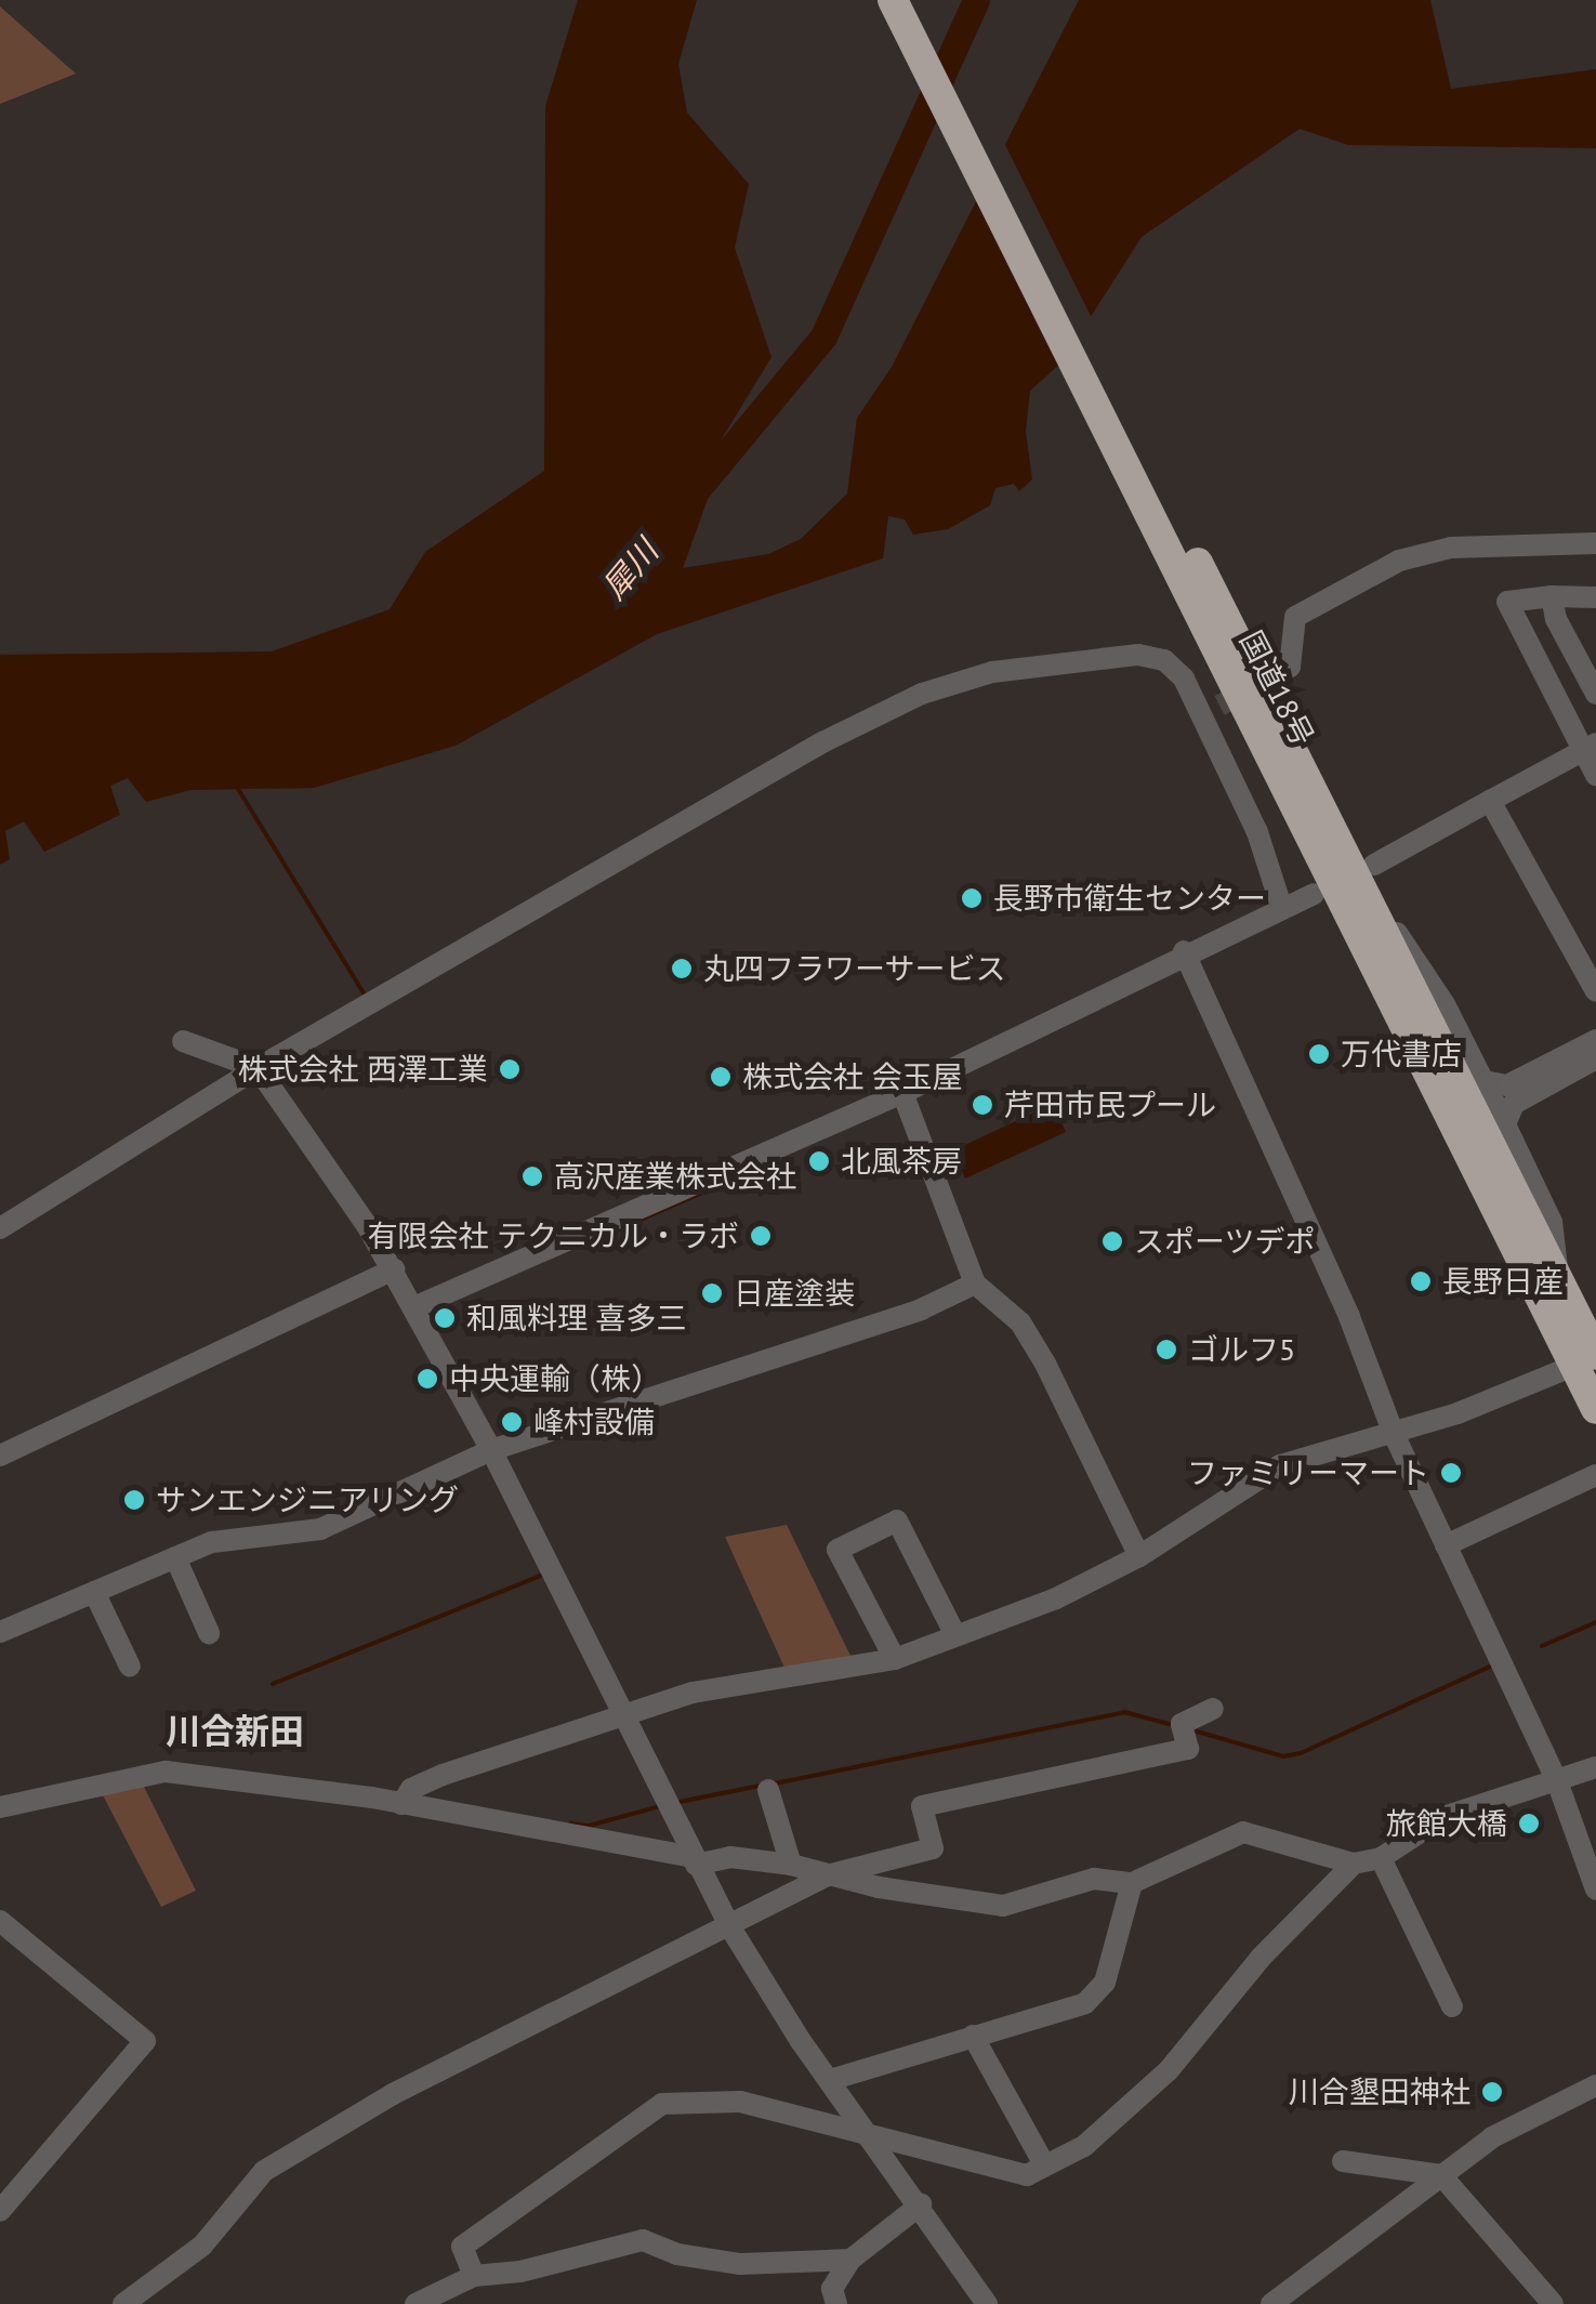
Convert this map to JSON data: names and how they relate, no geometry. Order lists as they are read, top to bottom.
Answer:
{
  "streets": {
    "highway": ["国道18号"]
  },
  "districts": ["川合新田"],
  "water": ["犀川"],
  "places": [
    "長野市衛生センター",
    "丸四フラワーサービス",
    "万代書店",
    "株式会社 西澤工業",
    "株式会社 会玉屋",
    "芹田市民プール",
    "北風茶房",
    "高沢産業株式会社",
    "有限会社 テクニカル・ラボ",
    "スポーツデポ",
    "長野日産",
    "日産塗装",
    "和風料理 喜多三",
    "ゴルフ5",
    "中央運輸（株）",
    "峰村設備",
    "ファミリーマート",
    "サンエンジニアリング",
    "旅館大橋",
    "川合墾田神社"
  ]
}
